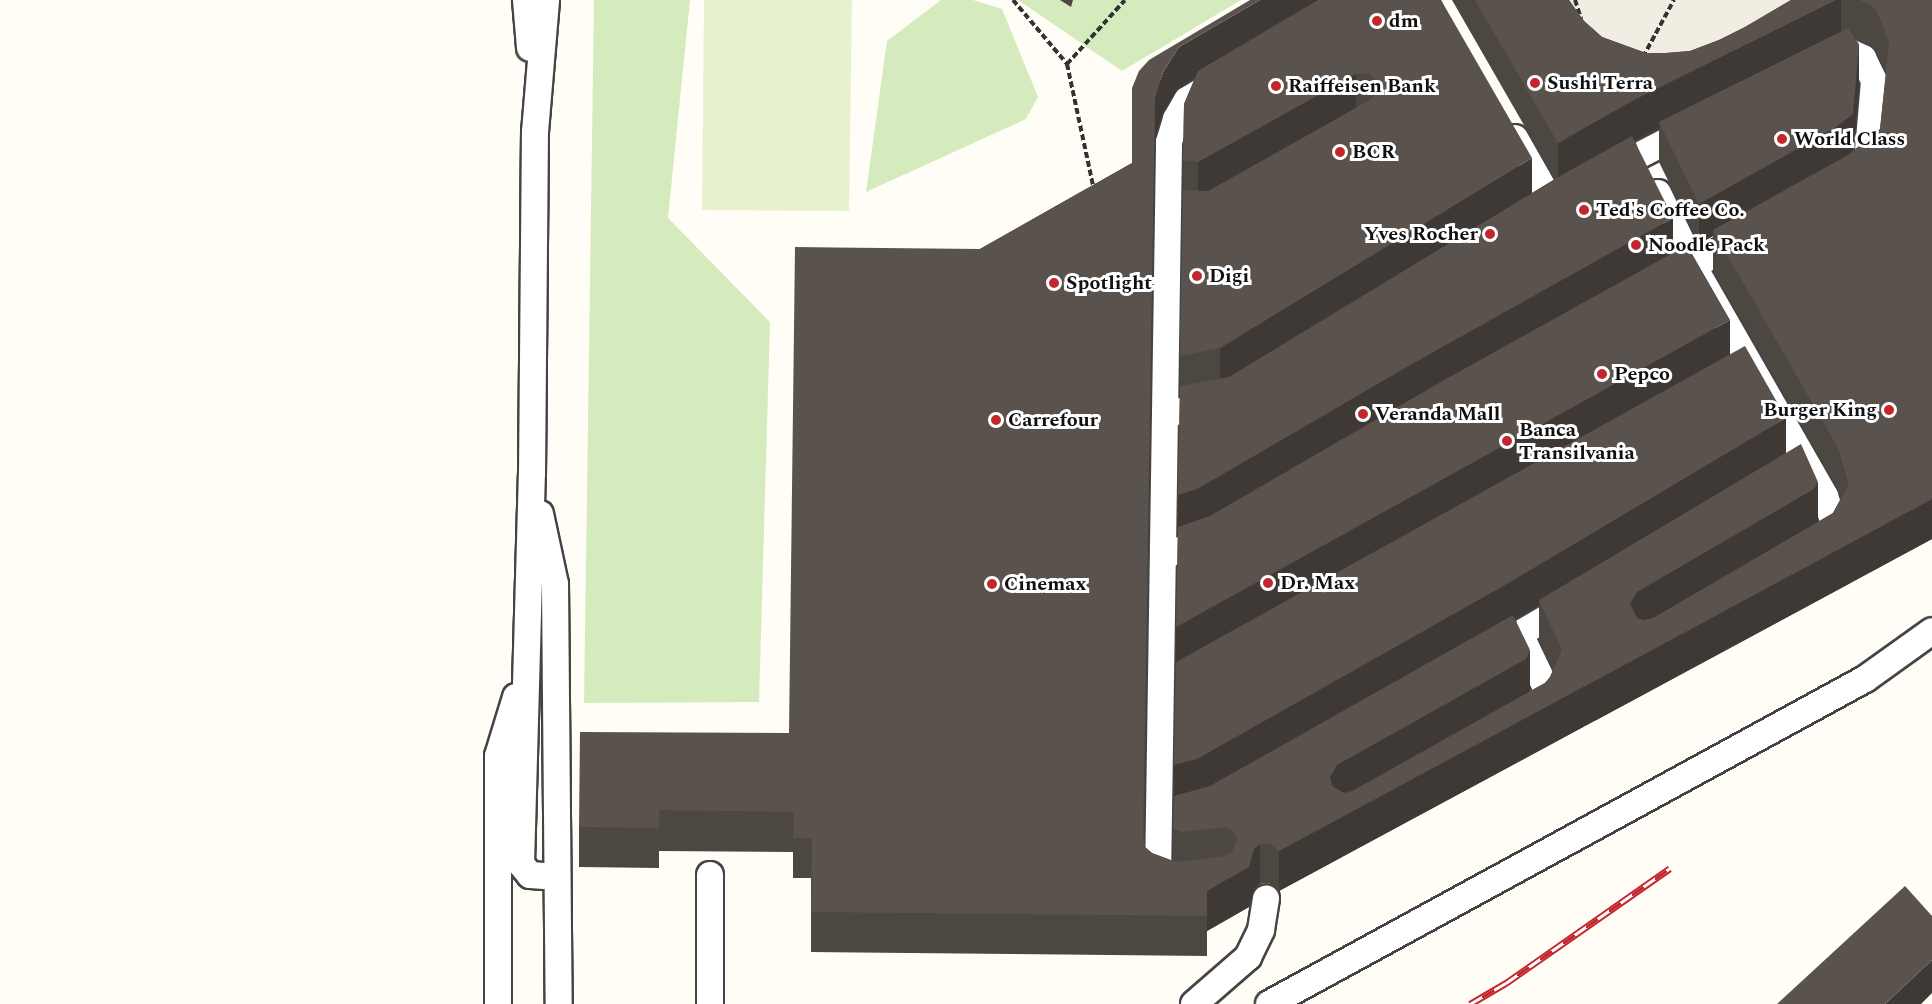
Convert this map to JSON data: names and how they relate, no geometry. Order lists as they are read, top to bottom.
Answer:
{
  "places": [
    "dm",
    "Sushi Terra",
    "Raiffeisen Bank",
    "World Class",
    "BCR",
    "Ted's Coffee Co.",
    "Yves Rocher",
    "Noodle Pack",
    "Digi",
    "Spotlight",
    "Pepco",
    "Burger King",
    "Veranda Mall",
    "Carrefour",
    "Banca Transilvania",
    "Dr. Max",
    "Cinemax"
  ]
}
